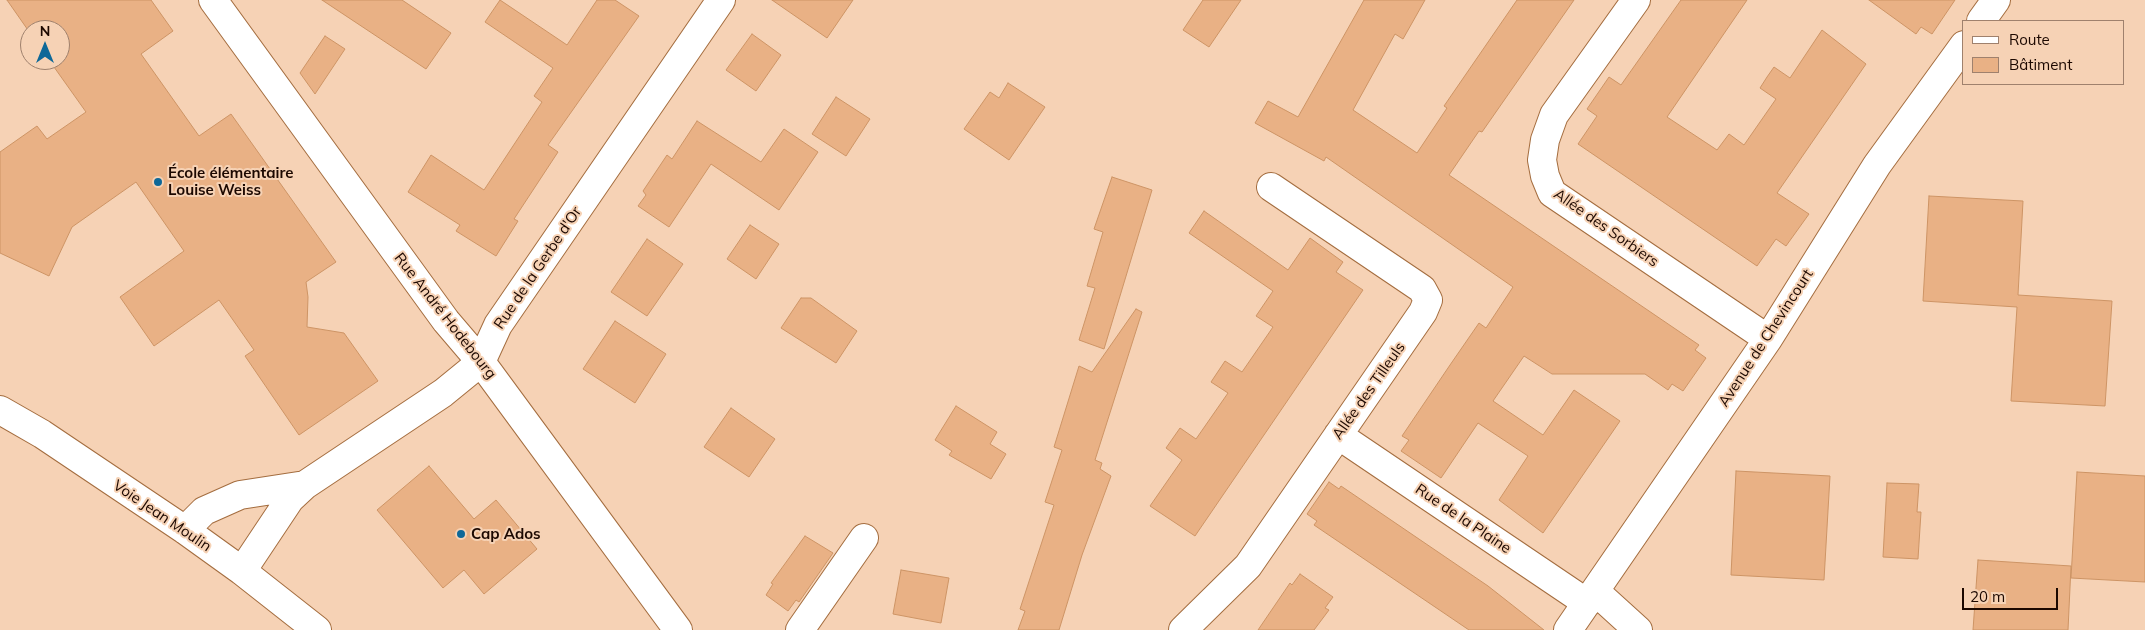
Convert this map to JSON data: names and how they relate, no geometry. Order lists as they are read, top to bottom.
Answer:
{
  "streets": {
    "street": [
      "Allée des Sorbiers",
      "Rue de la Gerbe d'Or",
      "Rue André Hodebourg",
      "Avenue de Chevincourt",
      "Allée des Tilleuls",
      "Voie Jean Moulin",
      "Rue de la Plaine"
    ]
  },
  "crossings": [
    ["Allée des Sorbiers", "Avenue de Chevincourt"],
    ["Rue de la Gerbe d'Or", "Rue André Hodebourg"],
    ["Rue de la Gerbe d'Or", "Voie Jean Moulin"],
    ["Avenue de Chevincourt", "Rue de la Plaine"],
    ["Allée des Tilleuls", "Rue de la Plaine"]
  ],
  "places": ["École élémentaire Louise Weiss", "Cap Ados"],
  "legend": ["Route", "Bâtiment"],
  "scale_bar": "20 m",
  "north": "top"
}
